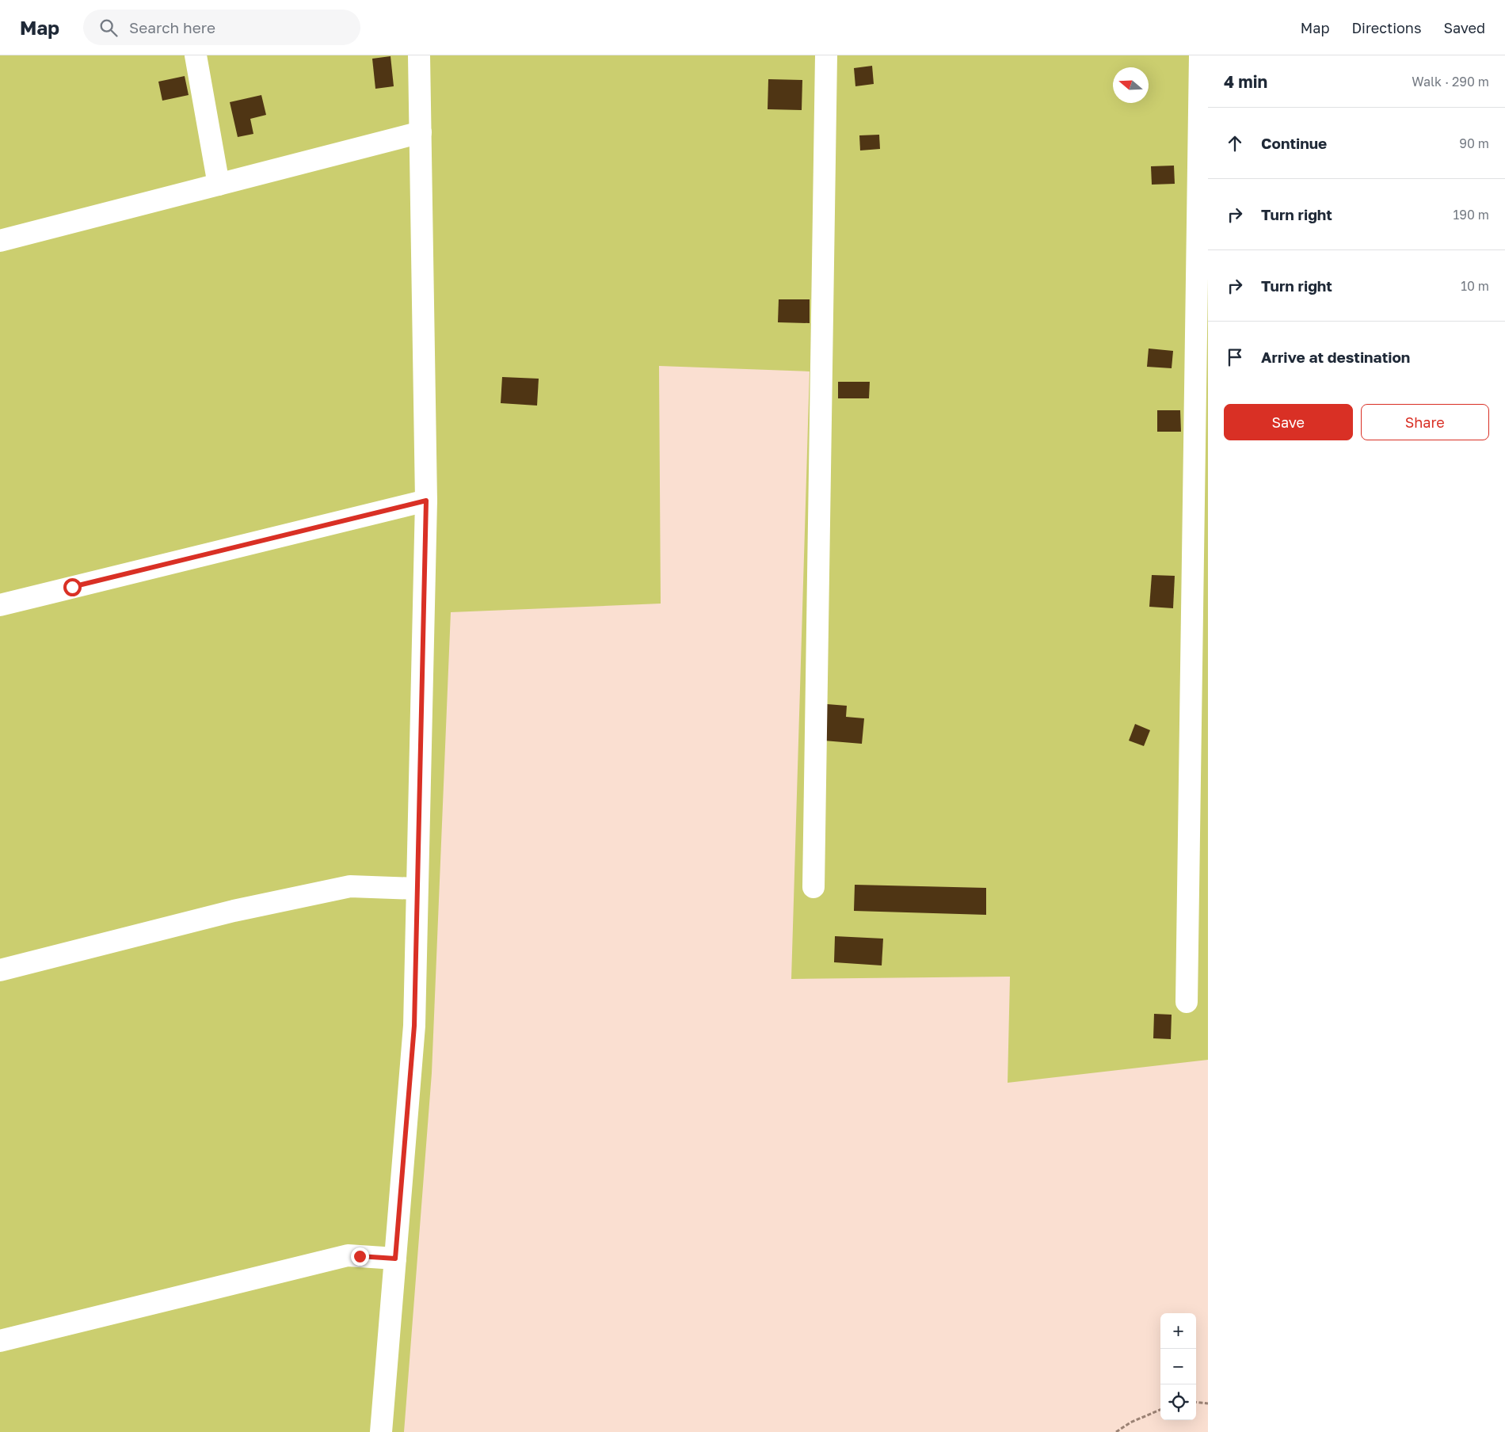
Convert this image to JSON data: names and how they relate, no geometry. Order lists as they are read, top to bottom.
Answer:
{
  "north": "left",
  "page": {
    "header": "Map",
    "search": "Search here",
    "nav": ["Map", "Directions", "Saved"],
    "heading": ["4 min", "Walk · 290 m"],
    "list": [
      ["Continue", "90 m"],
      ["Turn right", "190 m"],
      ["Turn right", "10 m"],
      "Arrive at destination"
    ],
    "buttons": ["Save", "Share"],
    "map_buttons": ["+", "−"]
  }
}
